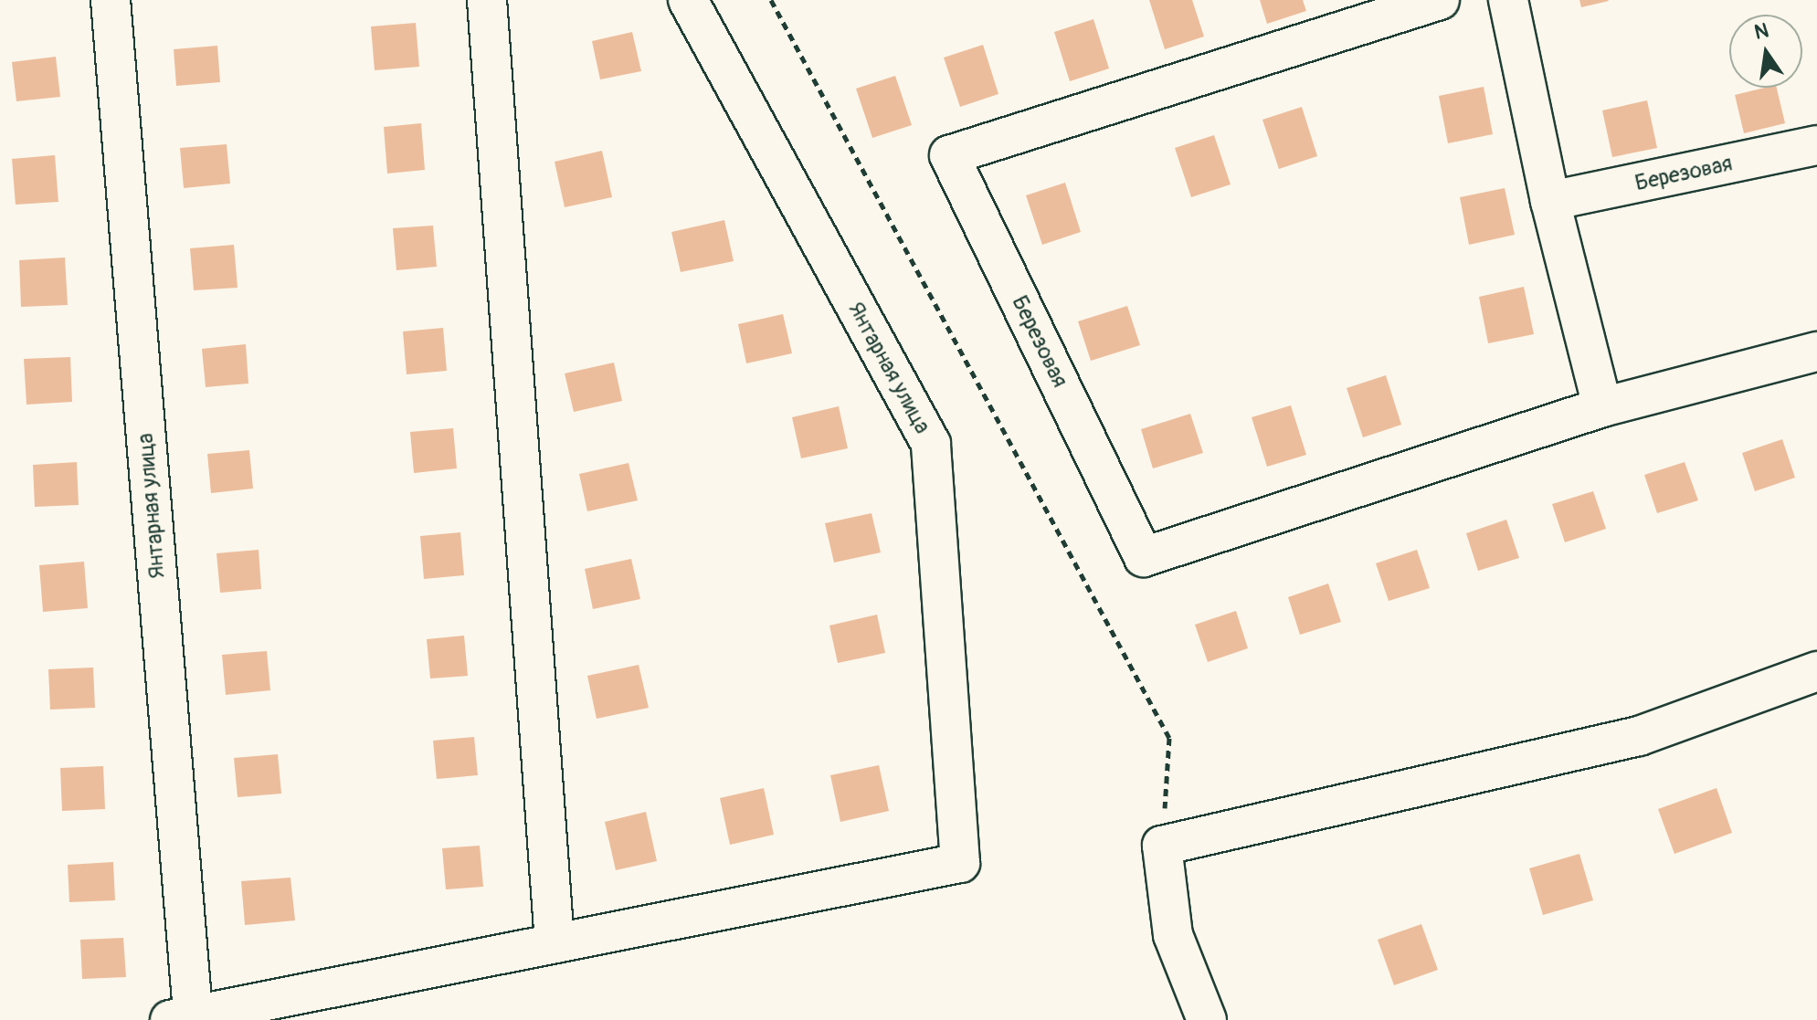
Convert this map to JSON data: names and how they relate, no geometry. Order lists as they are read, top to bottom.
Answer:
{
  "streets": {
    "street": ["Березовая", "Янтарная улица"]
  },
  "north": "top"
}
